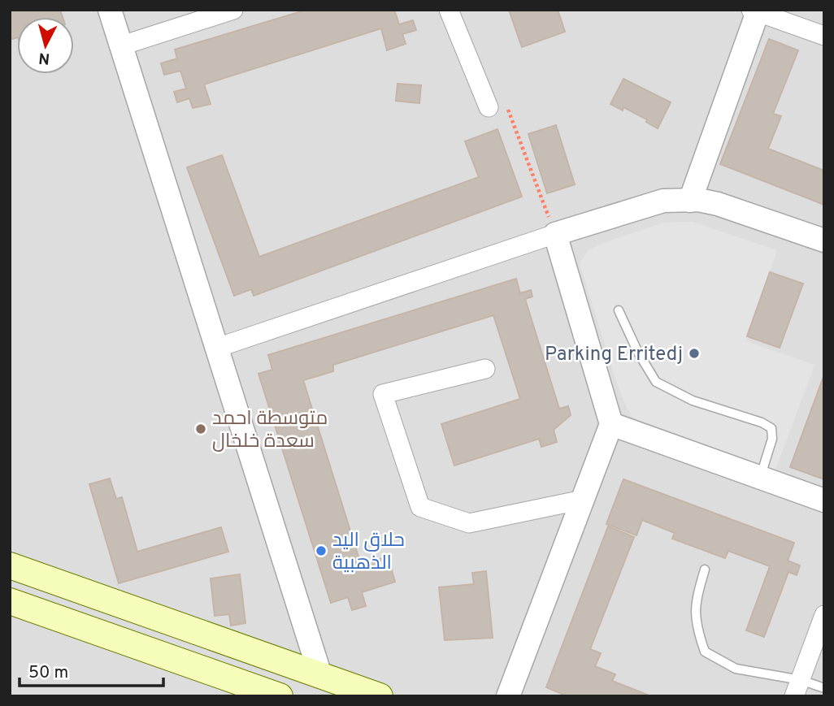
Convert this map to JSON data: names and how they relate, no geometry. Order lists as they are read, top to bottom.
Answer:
{
  "places": ["Parking Erritedj", "متوسطة احمد سعدة خلخال", "حلاق اليد الذهبية"],
  "scale_bar": "50 m",
  "north": "bottom"
}
